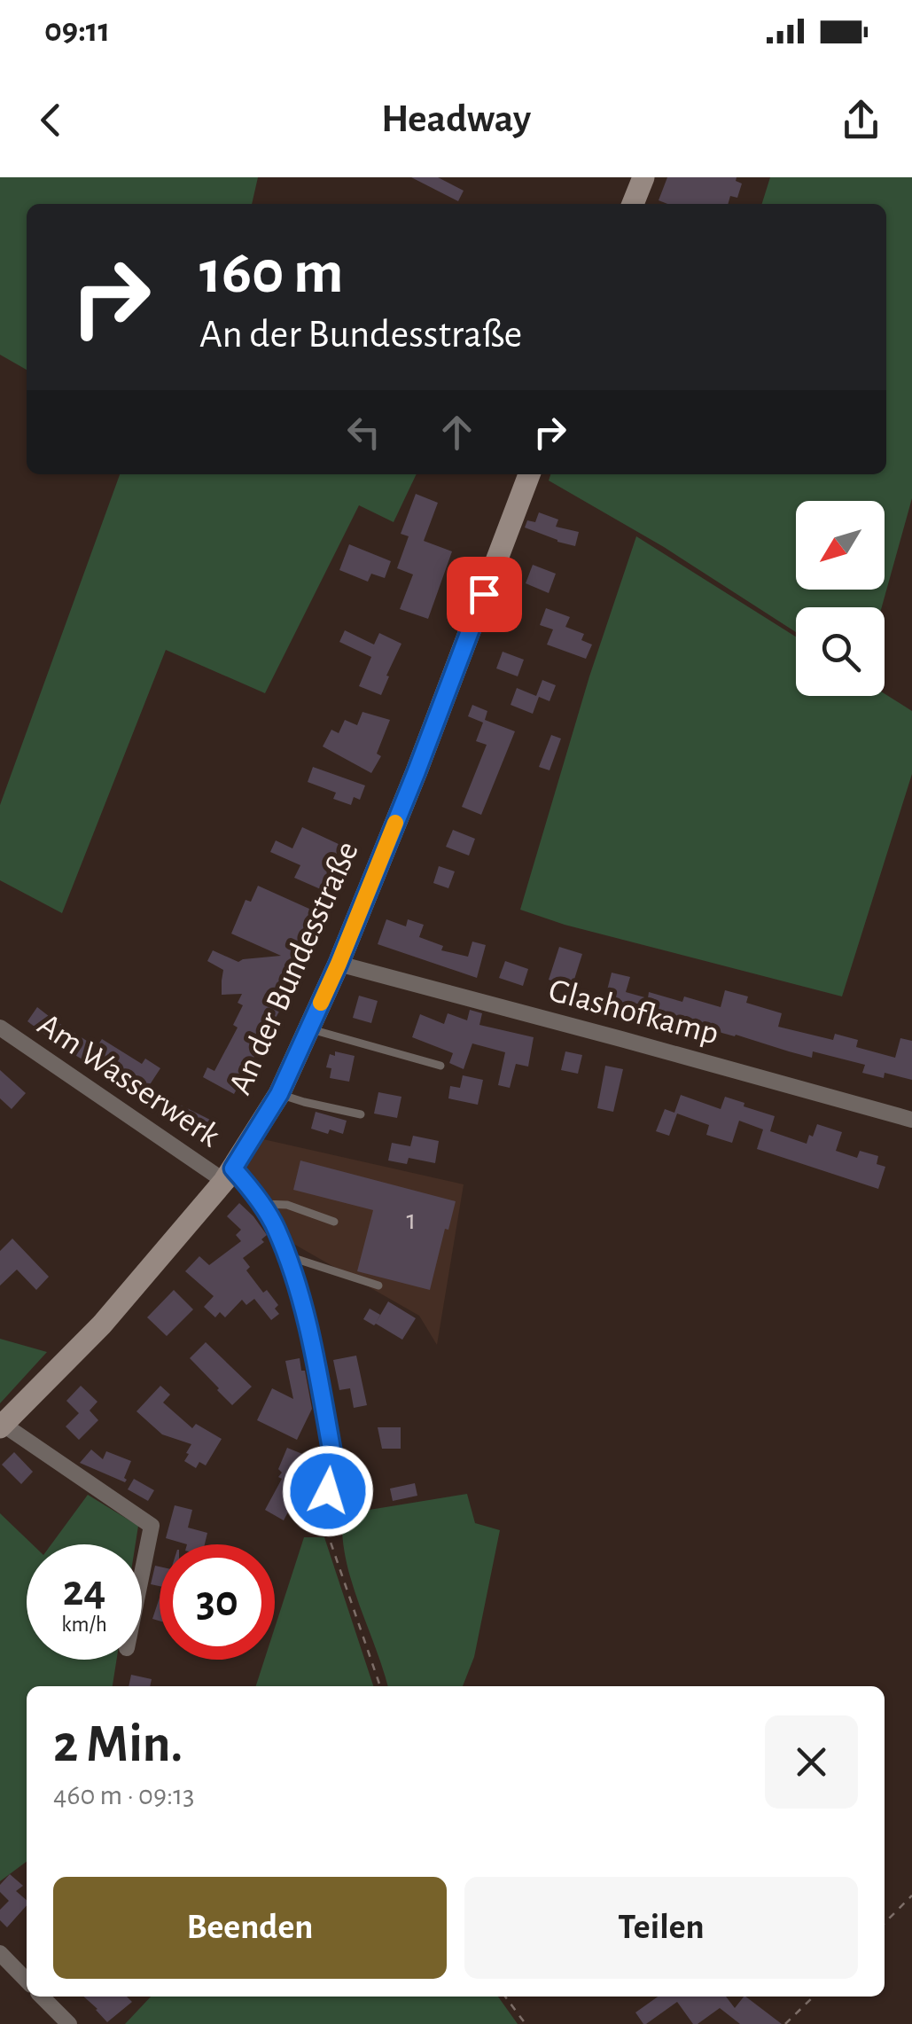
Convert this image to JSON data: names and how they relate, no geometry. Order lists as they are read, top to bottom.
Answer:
{
  "streets": {
    "main road": ["An der Bundesstraße"],
    "street": ["Glashofkamp", "Am Wasserwerk"]
  },
  "crossings": [
    ["An der Bundesstraße", "Glashofkamp"],
    ["An der Bundesstraße", "Am Wasserwerk"]
  ],
  "house_numbers": ["1"],
  "north": "bottom left",
  "page": {
    "status": "09:11",
    "header": "Headway",
    "turn": ["160 m", "An der Bundesstraße"],
    "speed": "24 km/h",
    "limit": "30",
    "heading": ["2 Min.", "460 m · 09:13"],
    "buttons": ["Beenden", "Teilen"]
  }
}
